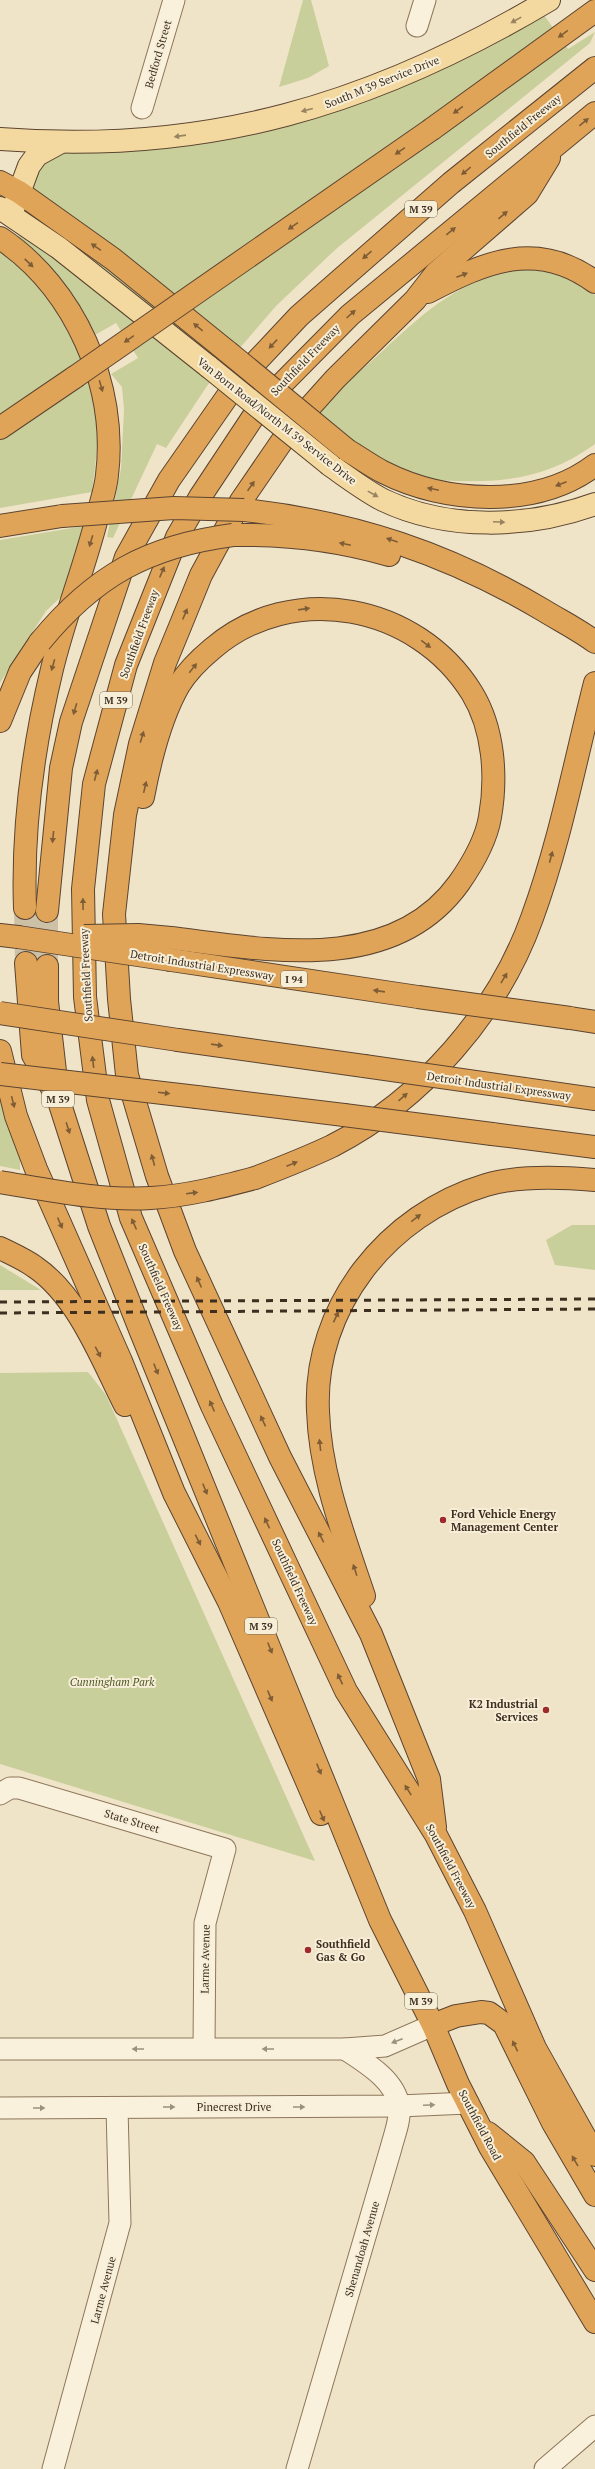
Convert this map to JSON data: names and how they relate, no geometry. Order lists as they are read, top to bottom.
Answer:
{
  "streets": {
    "highway": [
      "Southfield Freeway",
      "M 39",
      "Detroit Industrial Expressway",
      "I 94",
      "Southfield Road"
    ],
    "main road": ["South M 39 Service Drive", "Van Born Road/North M 39 Service Drive"],
    "street": [
      "Bedford Street",
      "State Street",
      "Larme Avenue",
      "Pinecrest Drive",
      "Shenandoah Avenue"
    ]
  },
  "crossings": [
    ["M 39", "Southfield Road"],
    ["State Street", "Larme Avenue"],
    ["Larme Avenue", "Pinecrest Drive"],
    ["Pinecrest Drive", "Southfield Road"],
    ["Pinecrest Drive", "Shenandoah Avenue"]
  ],
  "one_way": ["South M 39 Service Drive", "Van Born Road/North M 39 Service Drive"],
  "parks": ["Cunningham Park"],
  "places": ["Ford Vehicle Energy Management Center", "K2 Industrial Services", "Southfield Gas & Go"]
}
